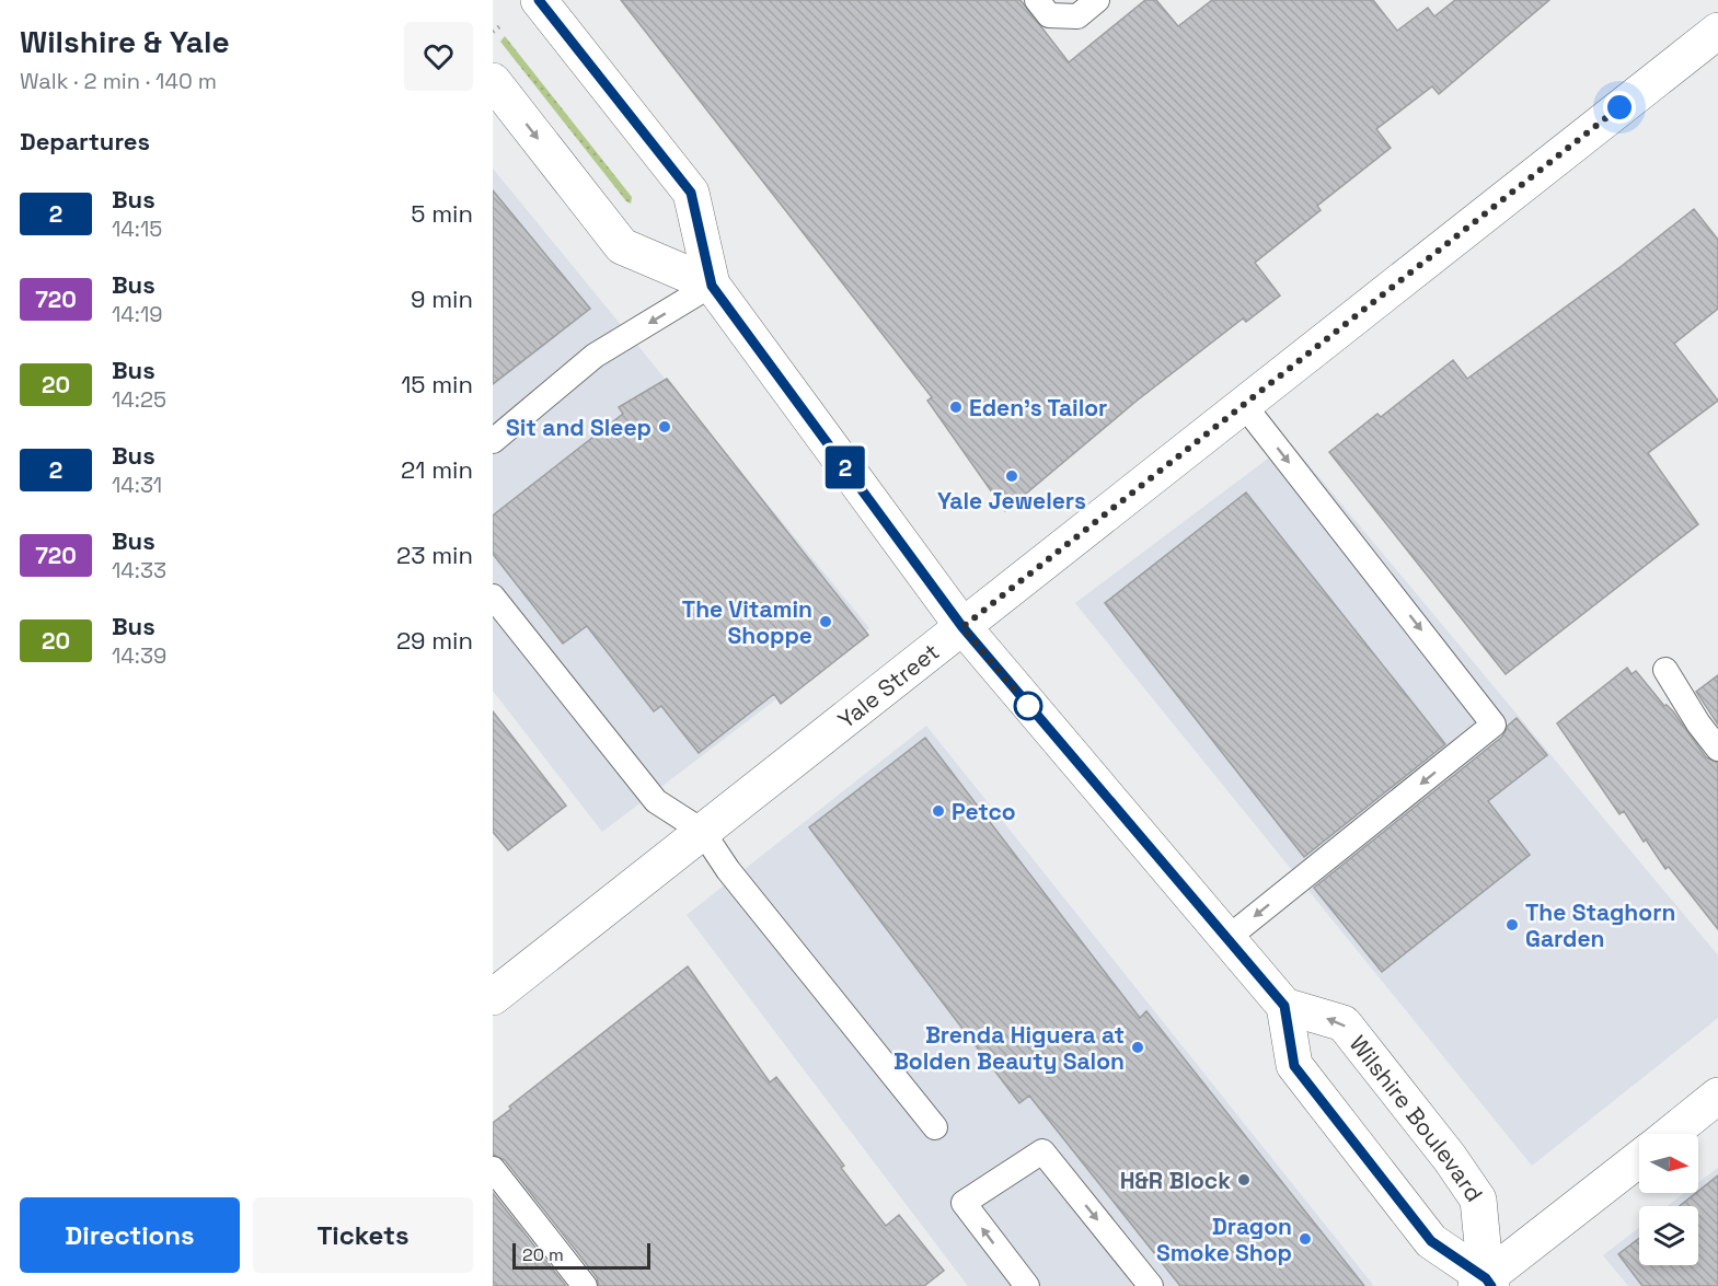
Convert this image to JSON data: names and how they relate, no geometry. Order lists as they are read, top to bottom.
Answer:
{
  "streets": {
    "main road": ["Yale Street", "Wilshire Boulevard"]
  },
  "places": [
    "Eden's Tailor",
    "Sit and Sleep",
    "Yale Jewelers",
    "The Vitamin Shoppe",
    "Petco",
    "The Staghorn Garden",
    "Brenda Higuera at Bolden Beauty Salon",
    "H&R Block",
    "Dragon Smoke Shop"
  ],
  "lines": ["bus line 2"],
  "scale_bar": "20 m",
  "north": "right",
  "page": {
    "heading": [
      ["Wilshire & Yale", "Walk · 2 min · 140 m"],
      "Departures"
    ],
    "on_map": "2",
    "list": [
      {
        "mark": "2",
        "name": "Bus",
        "note": "14:15",
        "value": "5 min"
      },
      {
        "mark": "720",
        "name": "Bus",
        "note": "14:19",
        "value": "9 min"
      },
      {
        "mark": "20",
        "name": "Bus",
        "note": "14:25",
        "value": "15 min"
      },
      {
        "mark": "2",
        "name": "Bus",
        "note": "14:31",
        "value": "21 min"
      },
      {
        "mark": "720",
        "name": "Bus",
        "note": "14:33",
        "value": "23 min"
      },
      {
        "mark": "20",
        "name": "Bus",
        "note": "14:39",
        "value": "29 min"
      }
    ],
    "buttons": ["Directions", "Tickets"],
    "scale": "20 m"
  }
}
